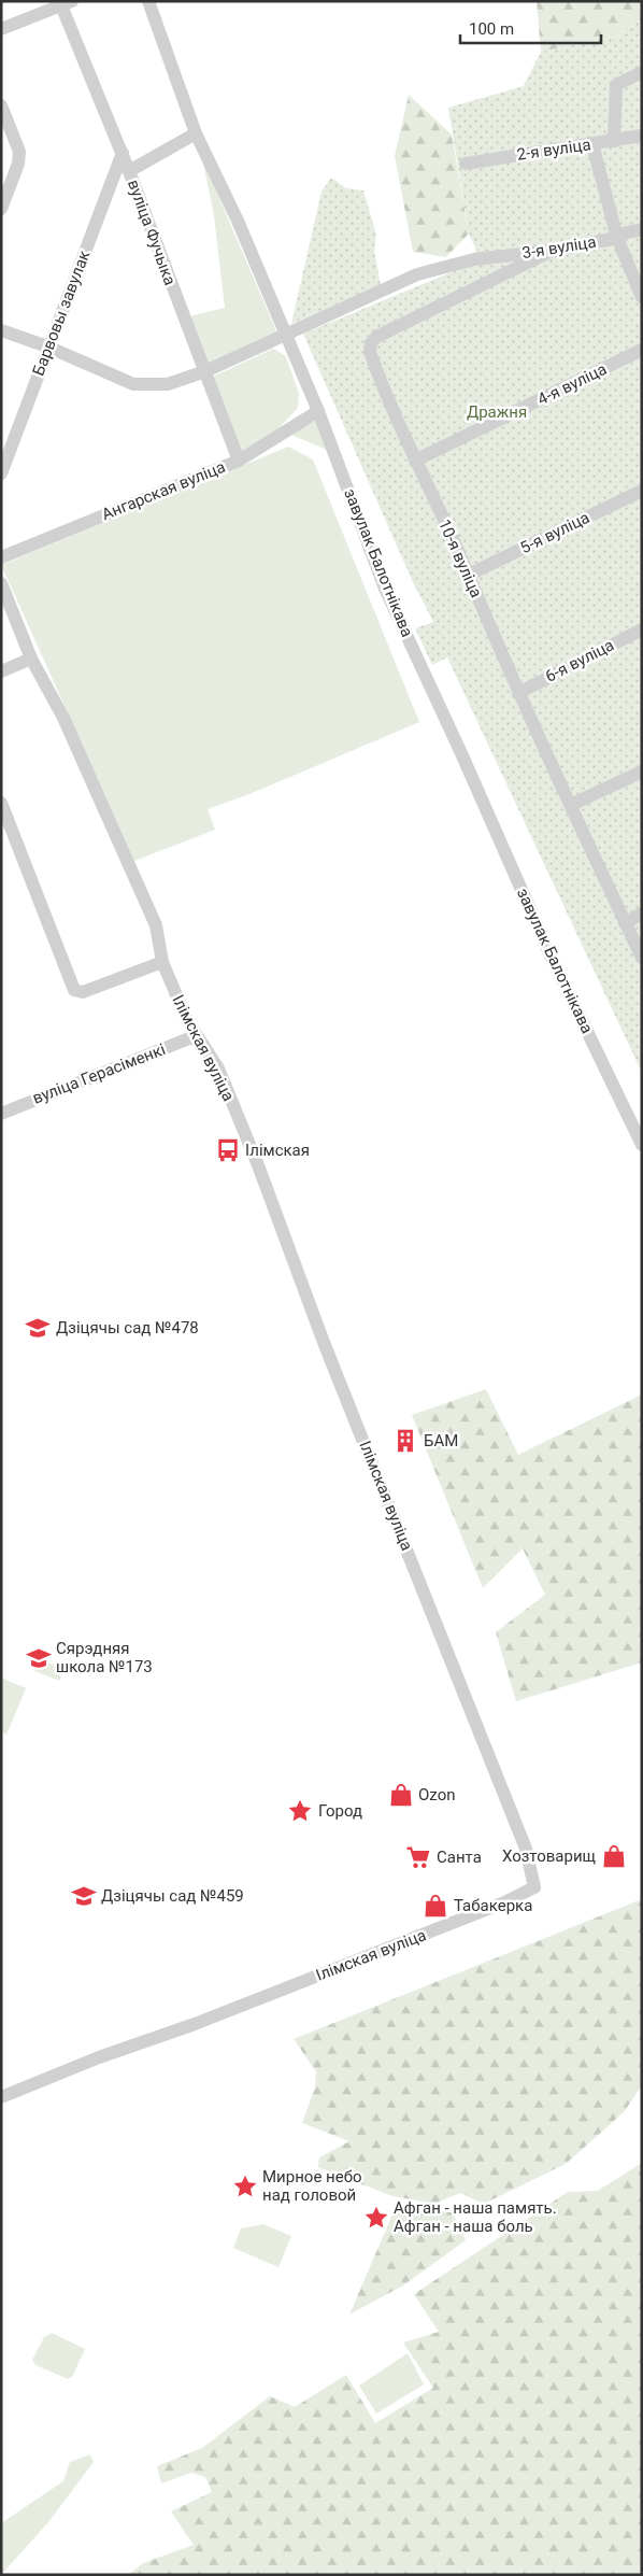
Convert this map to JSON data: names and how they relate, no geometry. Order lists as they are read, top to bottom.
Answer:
{
  "streets": {
    "street": [
      "2-я вуліца",
      "вуліца Фучыка",
      "3-я вуліца",
      "Барвовы завулак",
      "4-я вуліца",
      "Ангарская вуліца",
      "5-я вуліца",
      "10-я вуліца",
      "завулак Балотнікава",
      "6-я вуліца",
      "Ілімская вуліца",
      "вуліца Герасіменкі"
    ]
  },
  "crossings": [
    ["вуліца Фучыка", "3-я вуліца"],
    ["вуліца Фучыка", "Барвовы завулак"],
    ["вуліца Фучыка", "Ангарская вуліца"],
    ["3-я вуліца", "Барвовы завулак"],
    ["3-я вуліца", "10-я вуліца"],
    ["3-я вуліца", "завулак Балотнікава"],
    ["4-я вуліца", "10-я вуліца"],
    ["Ангарская вуліца", "завулак Балотнікава"],
    ["5-я вуліца", "10-я вуліца"],
    ["10-я вуліца", "6-я вуліца"],
    ["Ілімская вуліца", "вуліца Герасіменкі"]
  ],
  "parks": ["Дражня"],
  "places": {
    "bus stop": ["Ілімская"],
    "school or university": ["Дзіцячы сад №478", "Сярэдняя школа №173", "Дзіцячы сад №459"],
    "building": ["БАМ"],
    "shop": ["Ozon", "Хозтоварищ", "Табакерка"],
    "place": ["Город", "Мирное небо над головой", "Афган - наша память. Афган - наша боль"],
    "supermarket": ["Санта"]
  },
  "scale_bar": "100 m"
}
